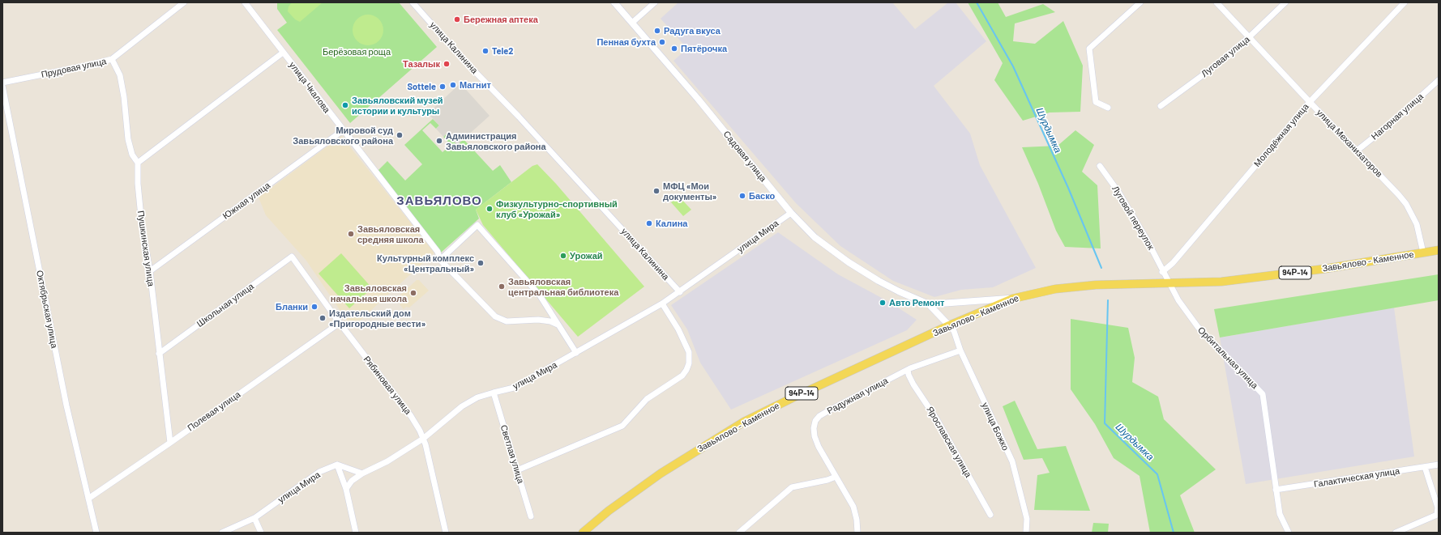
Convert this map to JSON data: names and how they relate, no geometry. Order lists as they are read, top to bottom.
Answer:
{
  "streets": {
    "main road": ["Завьялово - Каменное", "94Р-14"],
    "street": [
      "улица Калинина",
      "Луговая улица",
      "Прудовая улица",
      "улица Чкалова",
      "Нагорная улица",
      "Молодёжная улица",
      "улица Механизаторов",
      "Садовая улица",
      "Южная улица",
      "Луговой переулок",
      "улица Мира",
      "Пушкинская улица",
      "Школьная улица",
      "Октябрьская улица",
      "Орбитальная улица",
      "Рябиновая улица",
      "Радужная улица",
      "Полевая улица",
      "улица Божко",
      "Ярославская улица",
      "Светлая улица",
      "Галактическая улица"
    ]
  },
  "crossings": [
    ["улица Калинина", "улица Мира"],
    ["Луговая улица", "улица Механизаторов"],
    ["Прудовая улица", "Пушкинская улица"],
    ["улица Чкалова", "Южная улица"],
    ["Нагорная улица", "улица Механизаторов"],
    ["Молодёжная улица", "улица Механизаторов"],
    ["Молодёжная улица", "Луговой переулок"],
    ["улица Механизаторов", "Завьялово - Каменное"],
    ["Садовая улица", "улица Мира"],
    ["Южная улица", "Пушкинская улица"],
    ["Луговой переулок", "Завьялово - Каменное"],
    ["Луговой переулок", "Орбитальная улица"],
    ["улица Мира", "Рябиновая улица"],
    ["улица Мира", "Светлая улица"],
    ["Пушкинская улица", "Школьная улица"],
    ["Пушкинская улица", "Полевая улица"],
    ["Завьялово - Каменное", "Орбитальная улица"],
    ["Завьялово - Каменное", "улица Божко"],
    ["Школьная улица", "Рябиновая улица"],
    ["Октябрьская улица", "Полевая улица"],
    ["Орбитальная улица", "Галактическая улица"],
    ["Рябиновая улица", "Полевая улица"],
    ["Радужная улица", "улица Божко"],
    ["Радужная улица", "Ярославская улица"]
  ],
  "districts": ["ЗАВЬЯЛОВО"],
  "water": ["Шурдымка"],
  "parks": ["Берёзовая роща"],
  "places": [
    "Бережная аптека",
    "Радуга вкуса",
    "Пенная бухта",
    "Пятёрочка",
    "Tele2",
    "Тазалык",
    "Магнит",
    "Sottele",
    "Завьяловский музей истории и культуры",
    "Мировой суд Завьяловского района",
    "Администрация Завьяловского района",
    "МФЦ «Мои документы»",
    "Баско",
    "Физкультурно-спортивный клуб «Урожай»",
    "Калина",
    "Завьяловская средняя школа",
    "Урожай",
    "Культурный комплекс «Центральный»",
    "Завьяловская центральная библиотека",
    "Завьяловская начальная школа",
    "Авто Ремонт",
    "Бланки",
    "Издательский дом «Пригородные вести»"
  ]
}
